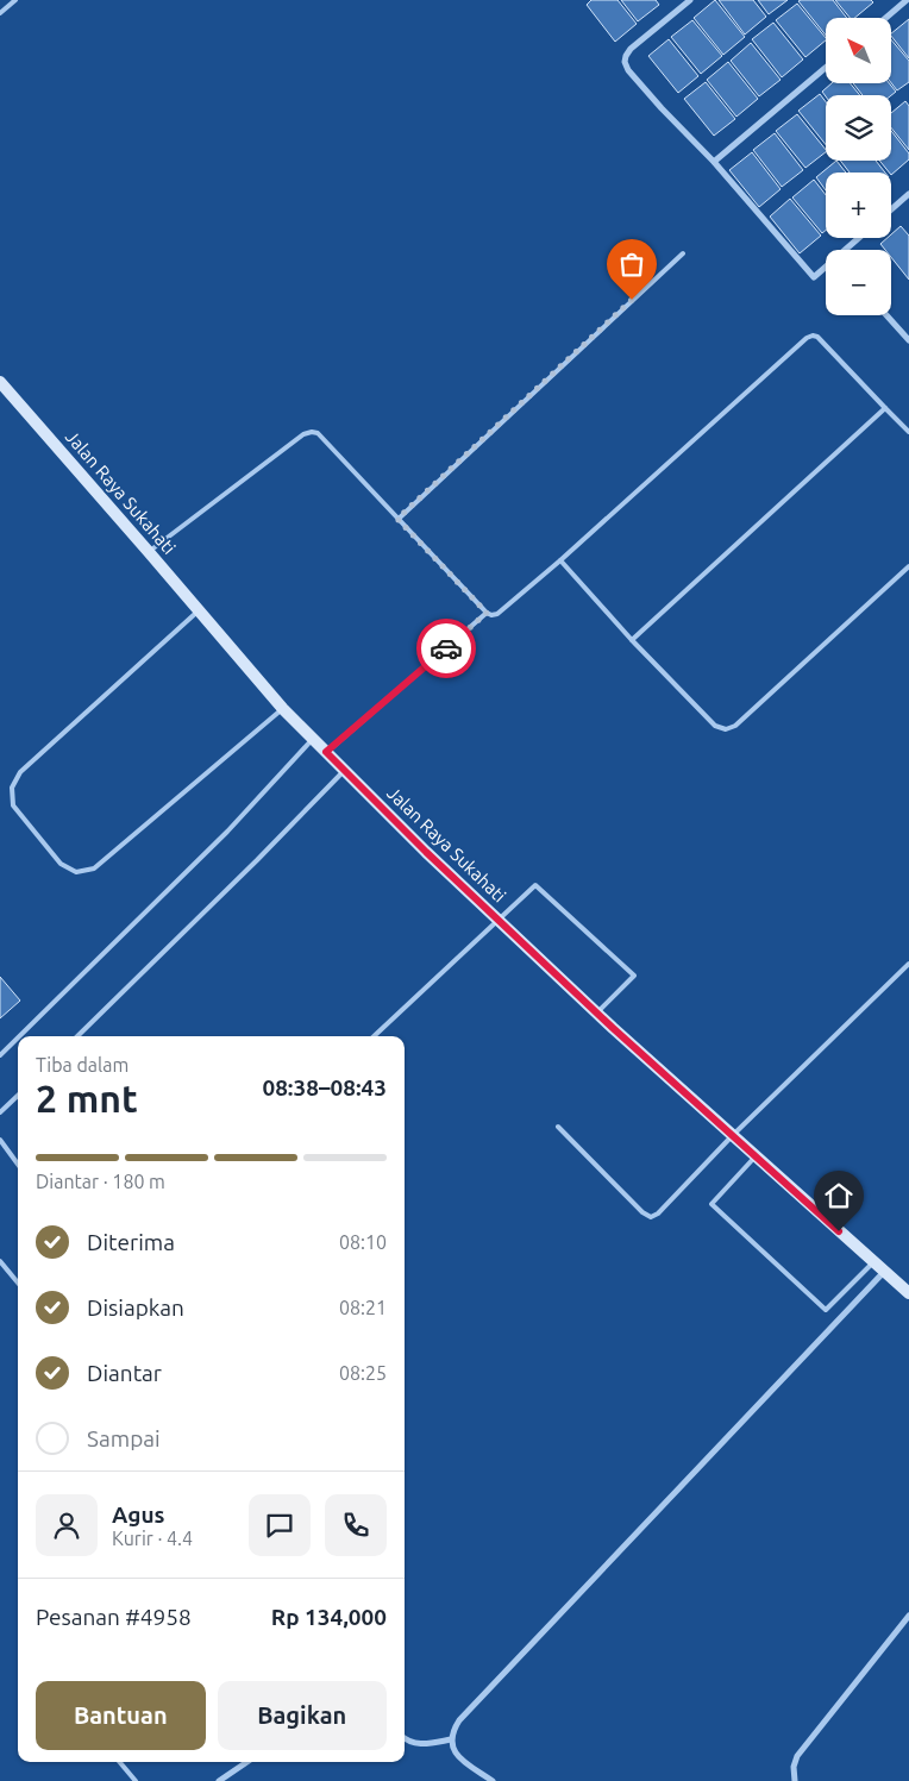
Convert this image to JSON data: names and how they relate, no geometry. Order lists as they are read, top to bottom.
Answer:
{
  "streets": {
    "main road": ["Jalan Raya Sukahati"]
  },
  "north": "top left",
  "page": {
    "map_buttons": ["+", "−"],
    "heading": ["2 mnt", "Tiba dalam", "08:38–08:43"],
    "panel": [
      "Agus",
      "Kurir · 4.4",
      "Pesanan #4958",
      "Rp 134,000"
    ],
    "bar": "Diantar · 180 m",
    "list": [
      ["Diterima", "08:10"],
      ["Disiapkan", "08:21"],
      ["Diantar", "08:25"],
      "Sampai"
    ],
    "buttons": ["Bantuan", "Bagikan"]
  }
}
